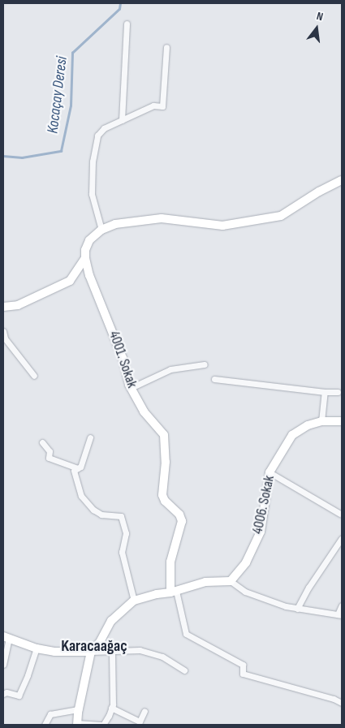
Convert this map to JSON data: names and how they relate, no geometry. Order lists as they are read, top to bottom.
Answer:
{
  "streets": {
    "street": ["4001. Sokak", "4006. Sokak"]
  },
  "districts": ["Karacaağaç"],
  "water": ["Kocaçay Deresi"],
  "north": "top"
}
